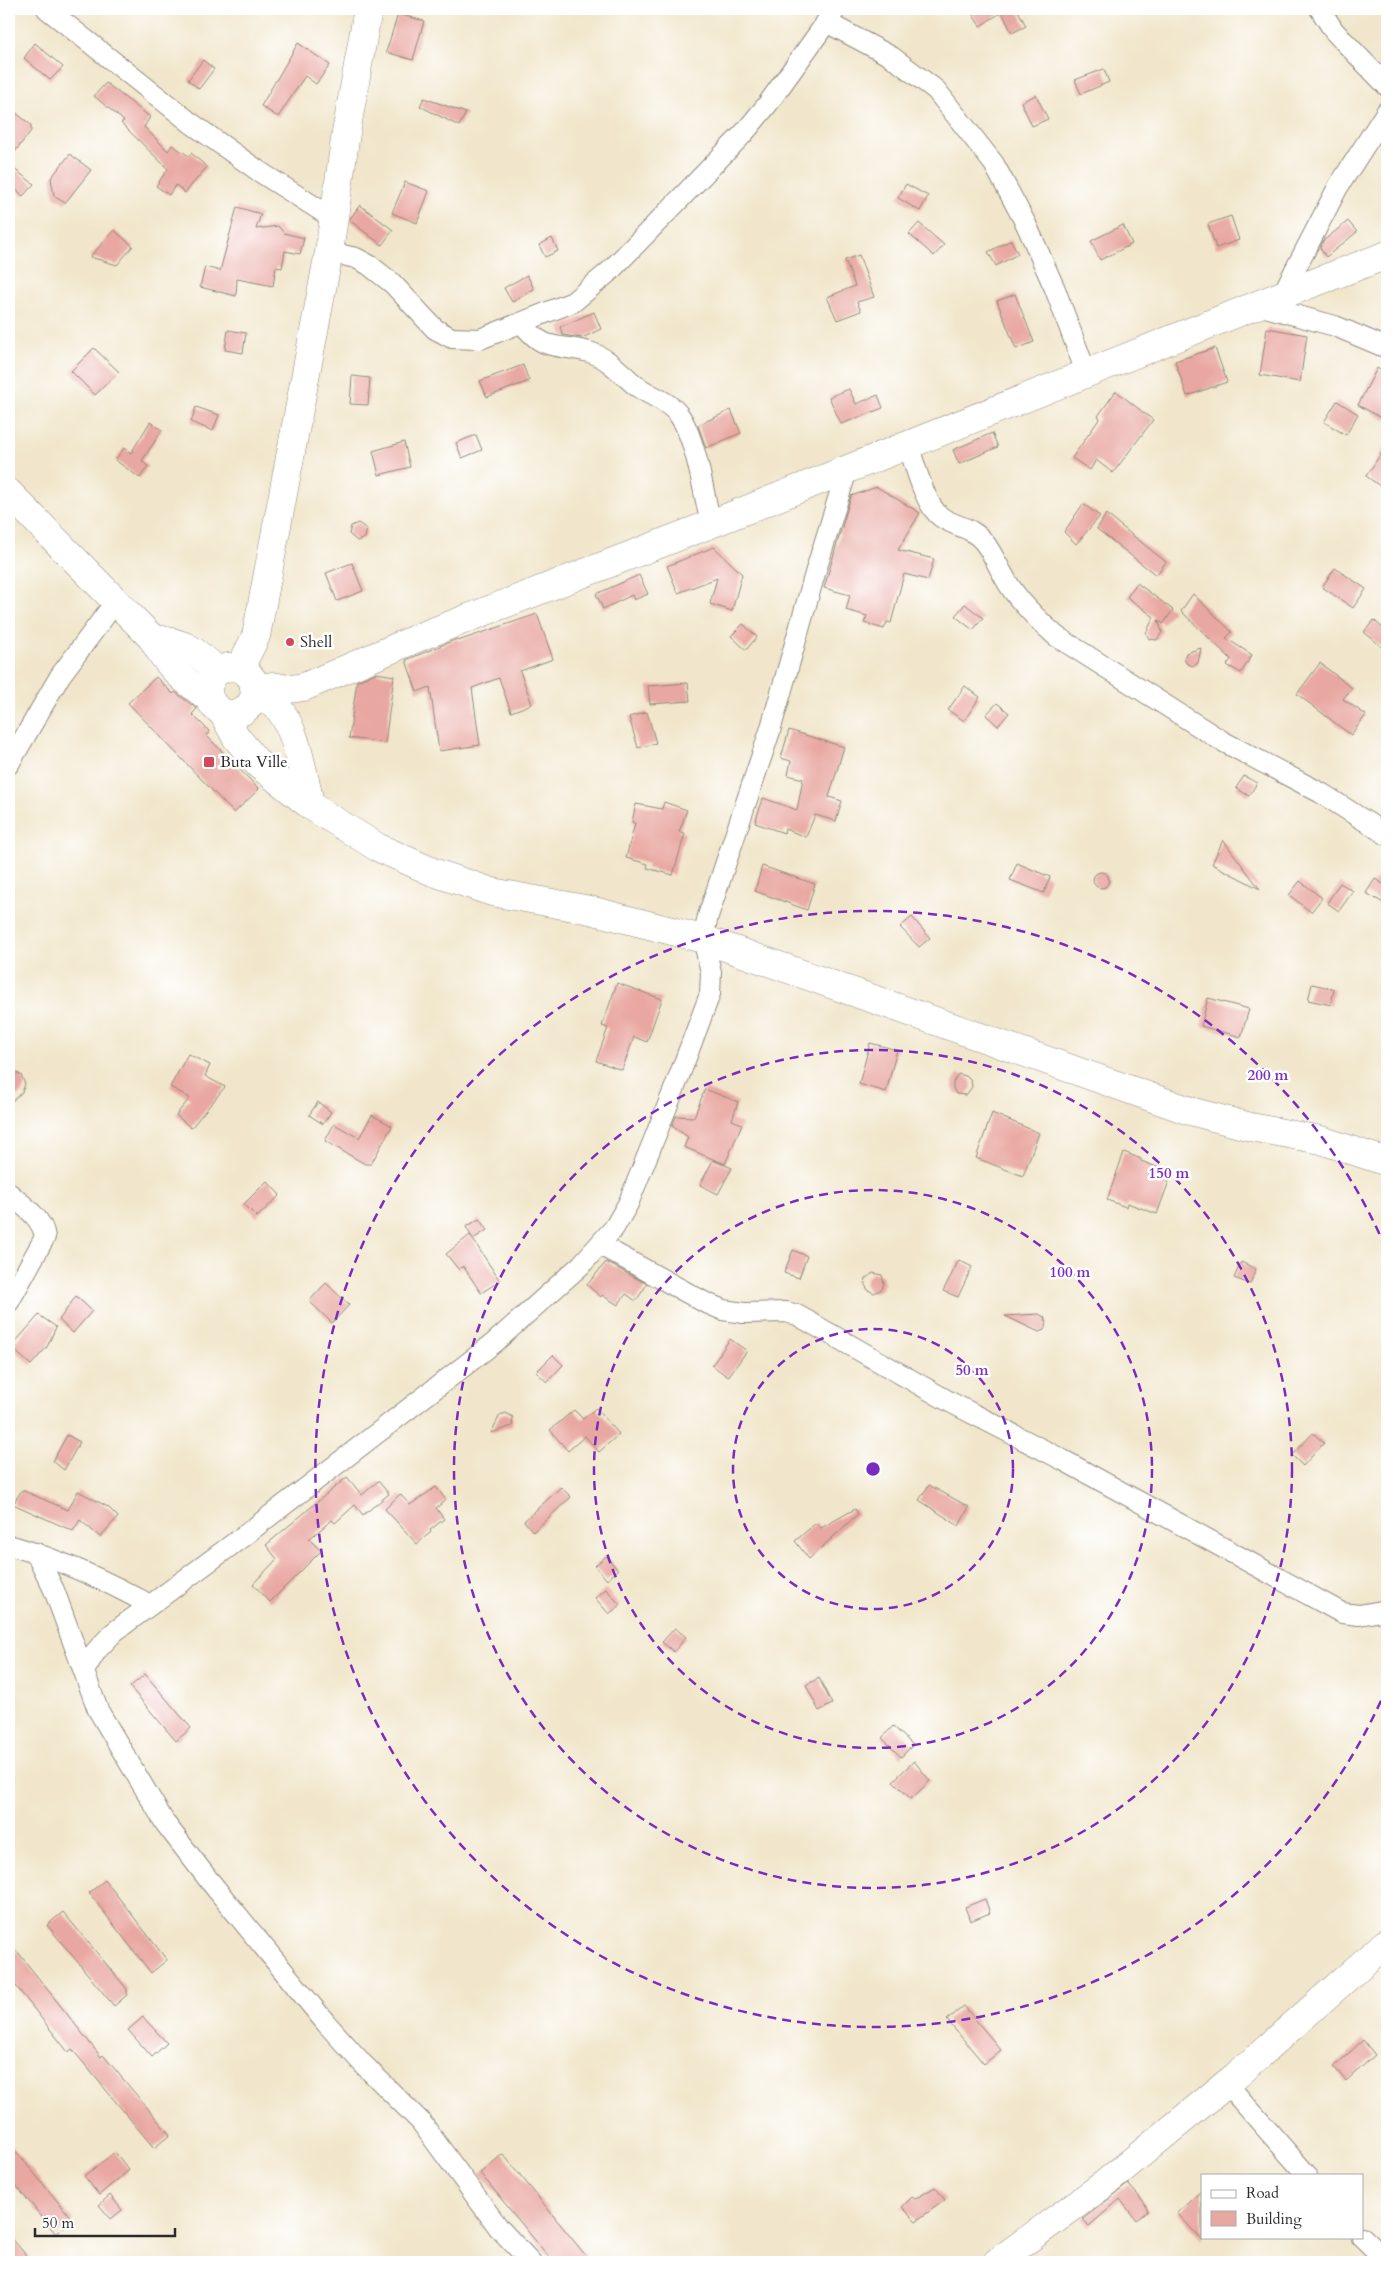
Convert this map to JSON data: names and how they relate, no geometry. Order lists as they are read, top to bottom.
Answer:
{
  "places": {
    "other": ["Shell"],
    "transit": ["Buta Ville"]
  },
  "legend": ["Road", "Building"],
  "scale_bar": "50 m",
  "rings": [
    "200 m",
    "150 m",
    "100 m",
    "50 m"
  ]
}
